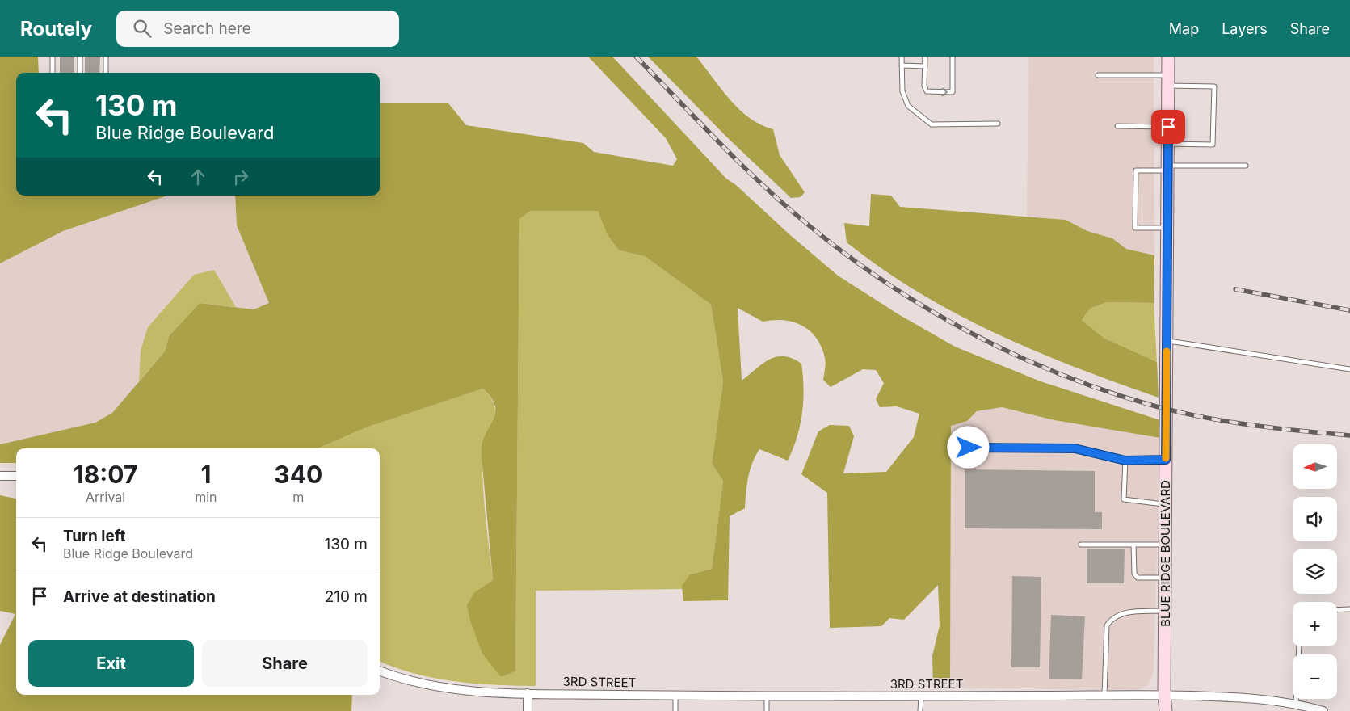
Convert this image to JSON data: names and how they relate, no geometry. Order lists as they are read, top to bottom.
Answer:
{
  "streets": {
    "main road": ["BLUE RIDGE BOULEVARD"],
    "street": ["3RD STREET"]
  },
  "crossings": [
    ["BLUE RIDGE BOULEVARD", "3RD STREET"]
  ],
  "north": "left",
  "page": {
    "header": "Routely",
    "search": "Search here",
    "nav": ["Map", "Layers", "Share"],
    "turn": ["130 m", "Blue Ridge Boulevard"],
    "map_buttons": ["+", "−"],
    "eta": [
      "18:07",
      "Arrival",
      "1",
      "min",
      "340",
      "m"
    ],
    "list": [
      {
        "name": "Turn left",
        "note": "Blue Ridge Boulevard",
        "value": "130 m"
      },
      {
        "name": "Arrive at destination",
        "value": "210 m"
      }
    ],
    "buttons": ["Exit", "Share"]
  }
}
